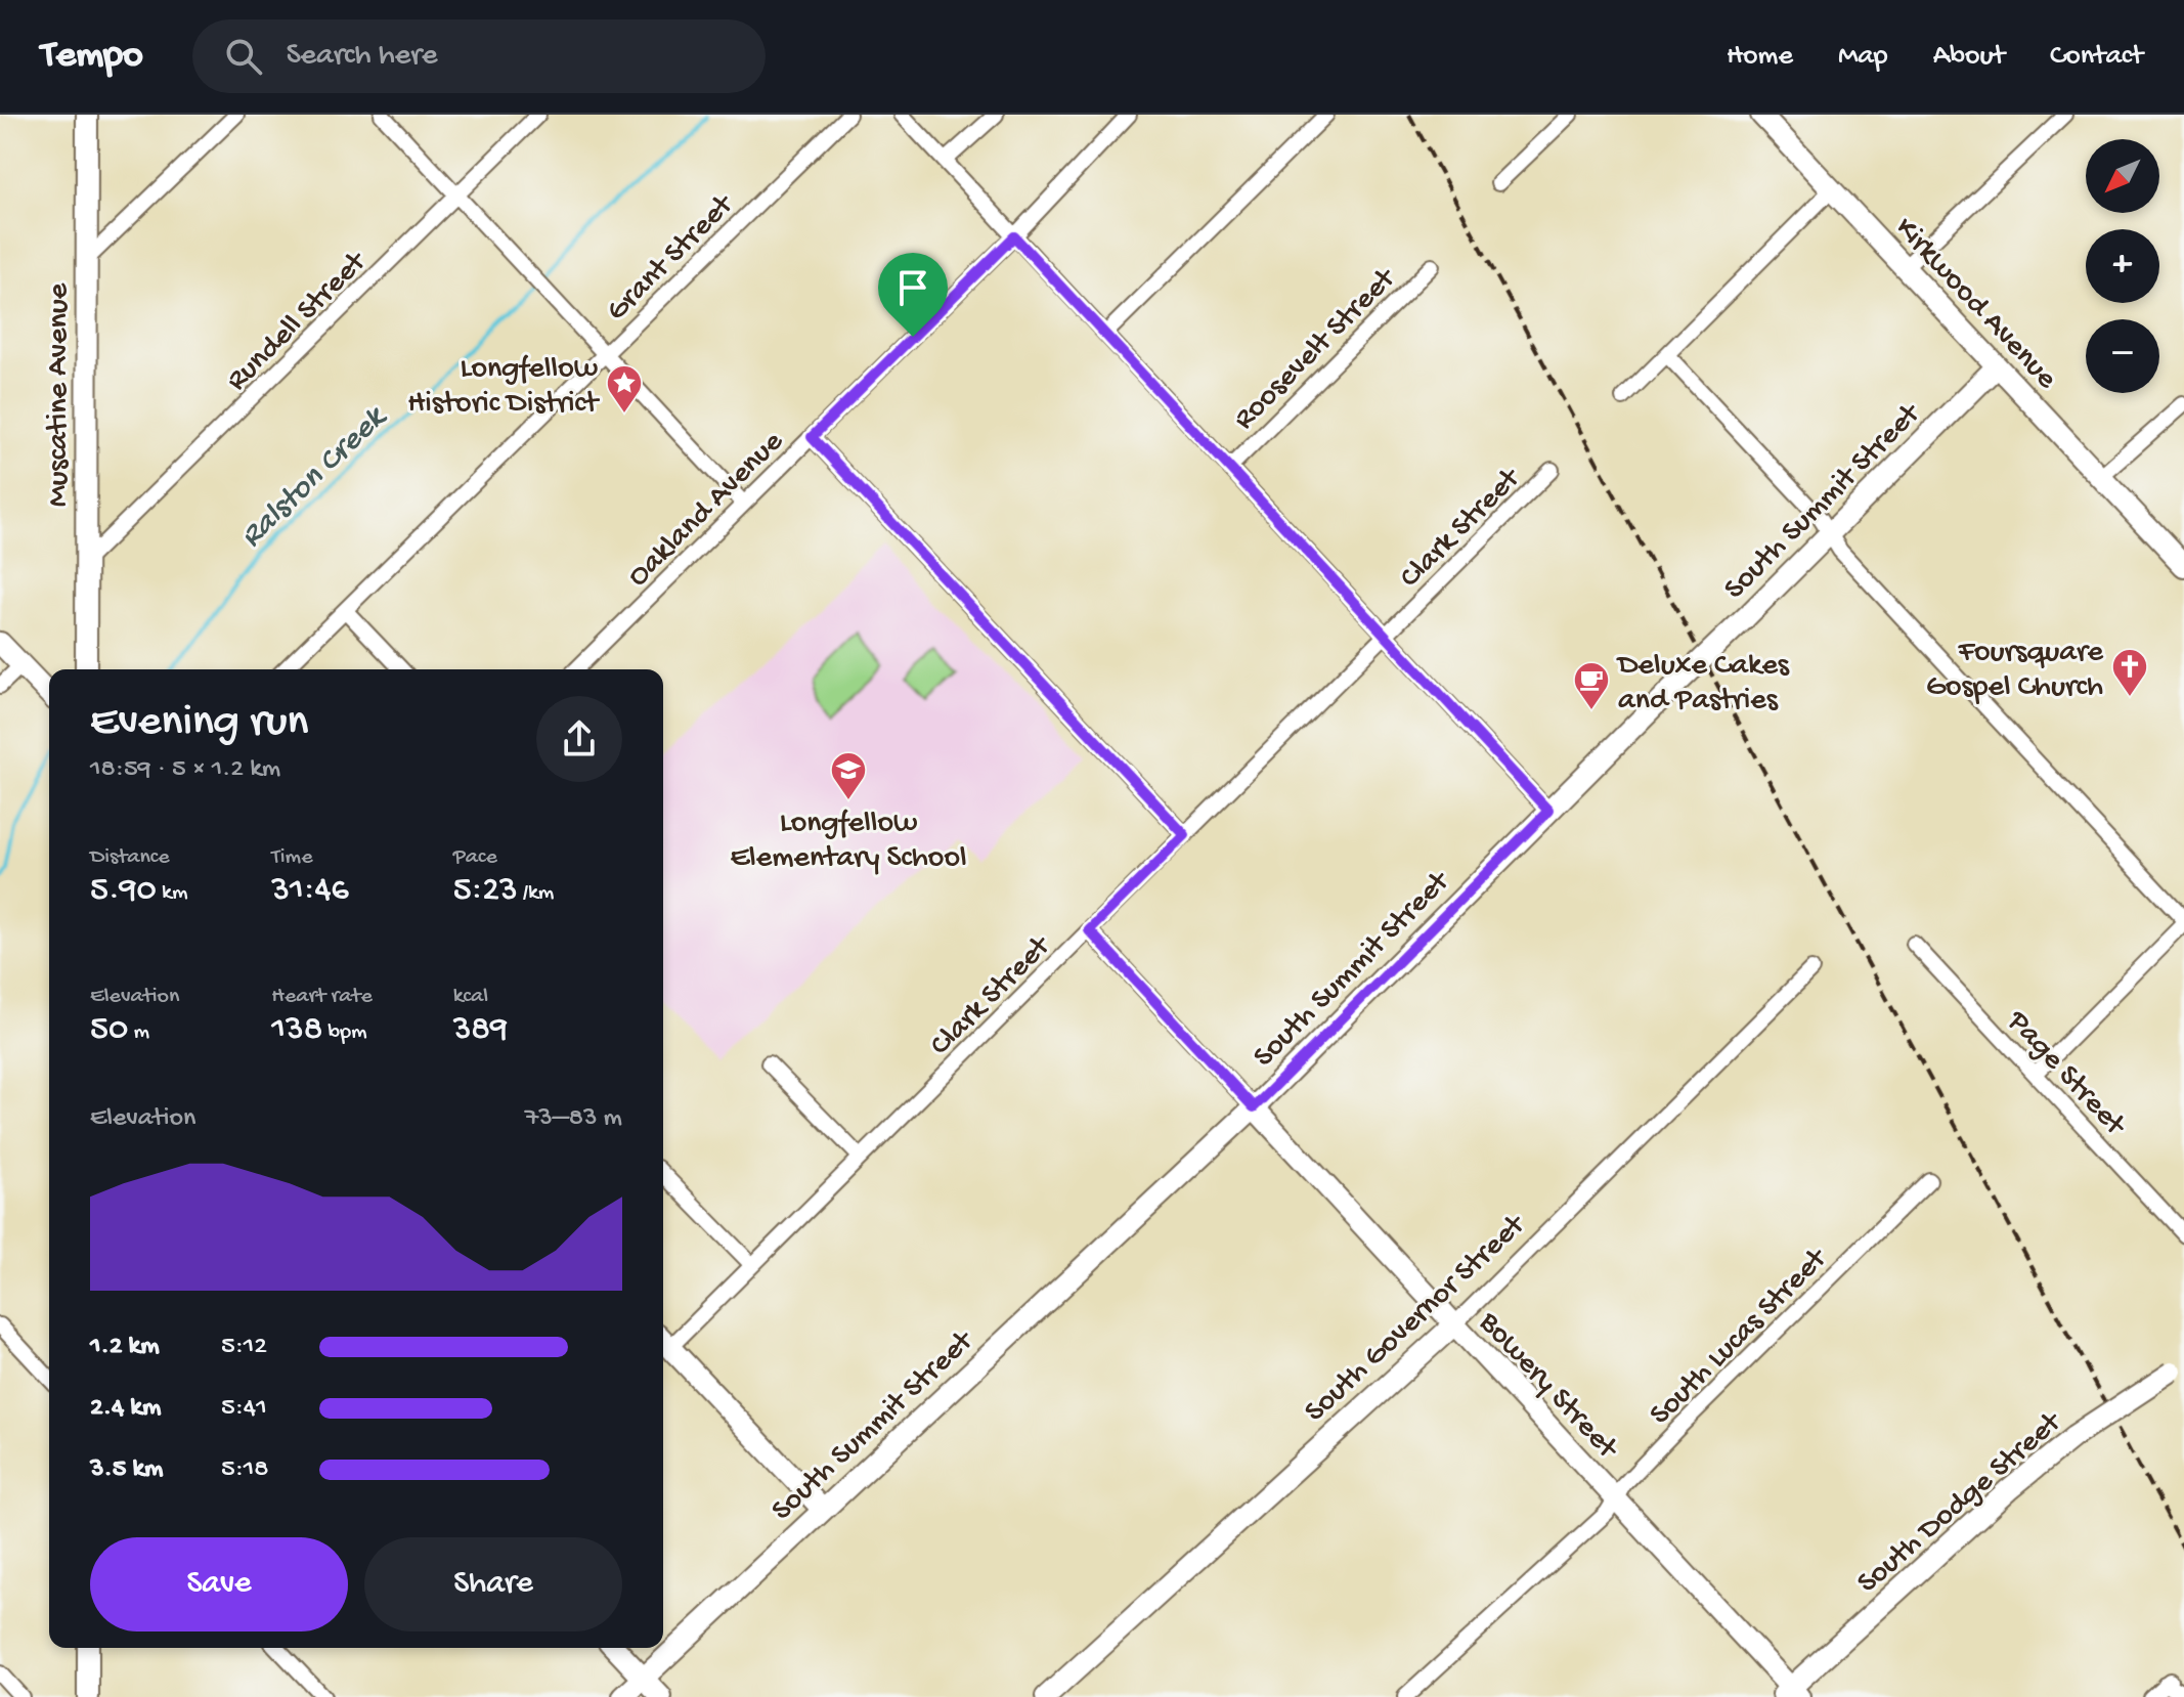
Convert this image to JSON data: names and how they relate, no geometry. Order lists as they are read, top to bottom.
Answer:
{
  "streets": {
    "street": [
      "Grant Street",
      "Kirkwood Avenue",
      "Rundell Street",
      "Roosevelt Street",
      "Muscatine Avenue",
      "South Summit Street",
      "Oakland Avenue",
      "Clark Street",
      "Page Street",
      "South Governor Street",
      "South Lucas Street",
      "Bowery Street",
      "South Dodge Street"
    ]
  },
  "crossings": [
    ["Kirkwood Avenue", "South Summit Street"],
    ["Rundell Street", "Muscatine Avenue"],
    ["South Summit Street", "Bowery Street"],
    ["Clark Street", "Bowery Street"],
    ["South Governor Street", "Bowery Street"],
    ["South Lucas Street", "Bowery Street"],
    ["Bowery Street", "South Dodge Street"]
  ],
  "water": ["Ralston Creek"],
  "places": {
    "place": ["Longfellow Historic District"],
    "church": ["Foursquare Gospel Church"],
    "cafe": ["Deluxe Cakes and Pastries"],
    "school or university": ["Longfellow Elementary School"]
  },
  "north": "bottom left",
  "page": {
    "header": "Tempo",
    "search": "Search here",
    "nav": [
      "Home",
      "Map",
      "About",
      "Contact"
    ],
    "map_buttons": ["+", "−"],
    "heading": ["Evening run", "18:59 · 5 × 1.2 km"],
    "stats": [
      ["Distance", "5.90 km"],
      ["Time", "31:46"],
      ["Pace", "5:23 /km"],
      ["Elevation", "50 m"],
      ["Heart rate", "138 bpm"],
      ["kcal", "389"]
    ],
    "chart": ["Elevation", "73–83 m"],
    "list": [
      {
        "name": "1.2 km",
        "note": "5:12"
      },
      {
        "name": "2.4 km",
        "note": "5:41"
      },
      {
        "name": "3.5 km",
        "note": "5:18"
      }
    ],
    "buttons": ["Save", "Share"]
  }
}
